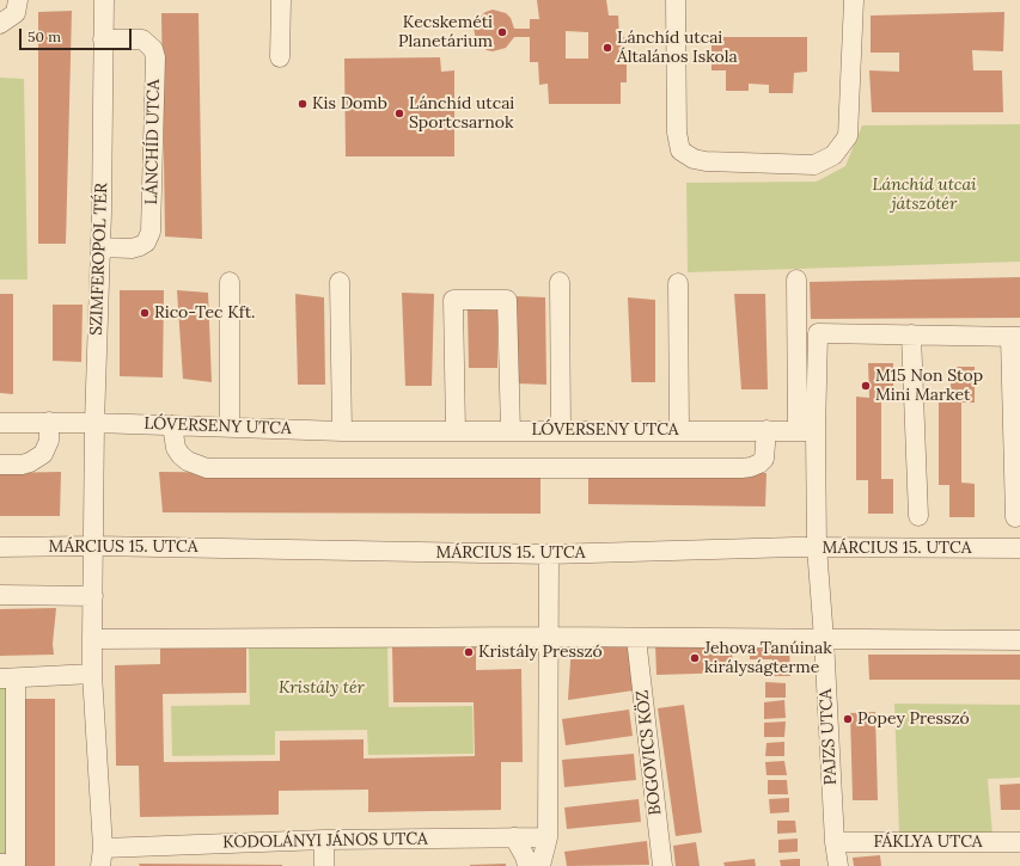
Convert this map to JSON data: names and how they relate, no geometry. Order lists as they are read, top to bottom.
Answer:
{
  "streets": {
    "street": [
      "LÁNCHÍD UTCA",
      "SZIMFEROPOL TÉR",
      "LÓVERSENY UTCA",
      "MÁRCIUS 15. UTCA",
      "PAJZS UTCA",
      "BOGOVICS KÖZ",
      "KODOLÁNYI JÁNOS UTCA",
      "FÁKLYA UTCA"
    ]
  },
  "crossings": [
    ["LÁNCHÍD UTCA", "SZIMFEROPOL TÉR"],
    ["SZIMFEROPOL TÉR", "LÓVERSENY UTCA"],
    ["SZIMFEROPOL TÉR", "MÁRCIUS 15. UTCA"],
    ["LÓVERSENY UTCA", "PAJZS UTCA"],
    ["MÁRCIUS 15. UTCA", "PAJZS UTCA"],
    ["PAJZS UTCA", "FÁKLYA UTCA"]
  ],
  "parks": ["Lánchíd utcai játszótér", "Kristály tér"],
  "places": [
    "Kecskeméti Planetárium",
    "Lánchíd utcai Általános Iskola",
    "Kis Domb",
    "Lánchíd utcai Sportcsarnok",
    "Rico-Tec Kft.",
    "M15 Non Stop Mini Market",
    "Kristály Presszó",
    "Jehova Tanúinak királyságterme",
    "Popey Presszó"
  ],
  "scale_bar": "50 m"
}
